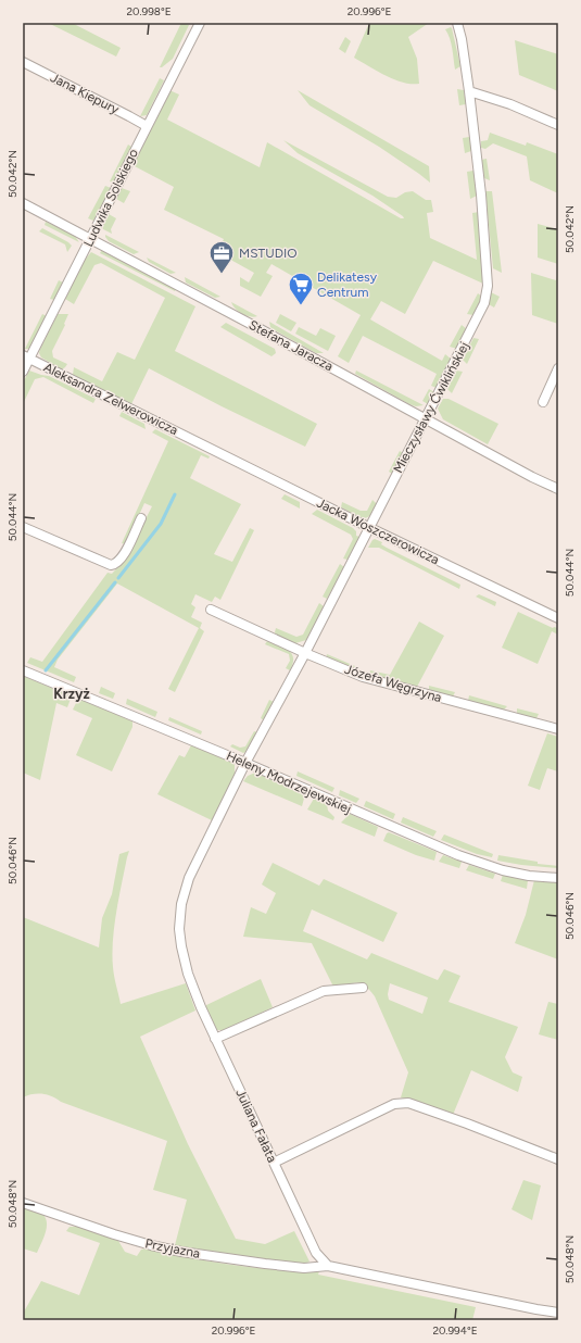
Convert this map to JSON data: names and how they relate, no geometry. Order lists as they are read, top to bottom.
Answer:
{
  "streets": {
    "street": [
      "Jana Kiepury",
      "Ludwika Solskiego",
      "Stefana Jaracza",
      "Aleksandra Zelwerowicza",
      "Mieczysławy Ćwiklińskiej",
      "Jacka Woszczerowicza",
      "Józefa Węgrzyna",
      "Heleny Modrzejewskiej",
      "Juliana Fałata",
      "Przyjazna"
    ]
  },
  "crossings": [
    ["Jana Kiepury", "Ludwika Solskiego"],
    ["Ludwika Solskiego", "Stefana Jaracza"],
    ["Ludwika Solskiego", "Aleksandra Zelwerowicza"],
    ["Stefana Jaracza", "Mieczysławy Ćwiklińskiej"],
    ["Aleksandra Zelwerowicza", "Jacka Woszczerowicza"],
    ["Mieczysławy Ćwiklińskiej", "Jacka Woszczerowicza"],
    ["Mieczysławy Ćwiklińskiej", "Józefa Węgrzyna"],
    ["Mieczysławy Ćwiklińskiej", "Heleny Modrzejewskiej"],
    ["Mieczysławy Ćwiklińskiej", "Juliana Fałata"],
    ["Heleny Modrzejewskiej", "Juliana Fałata"],
    ["Juliana Fałata", "Przyjazna"]
  ],
  "districts": ["Krzyż"],
  "places": {
    "office": ["MSTUDIO"],
    "supermarket": ["Delikatesy Centrum"]
  },
  "coordinates": [
    "20.998°E",
    "20.996°E",
    "50.042°N",
    "50.044°N",
    "50.046°N",
    "50.048°N",
    "20.994°E"
  ]
}
